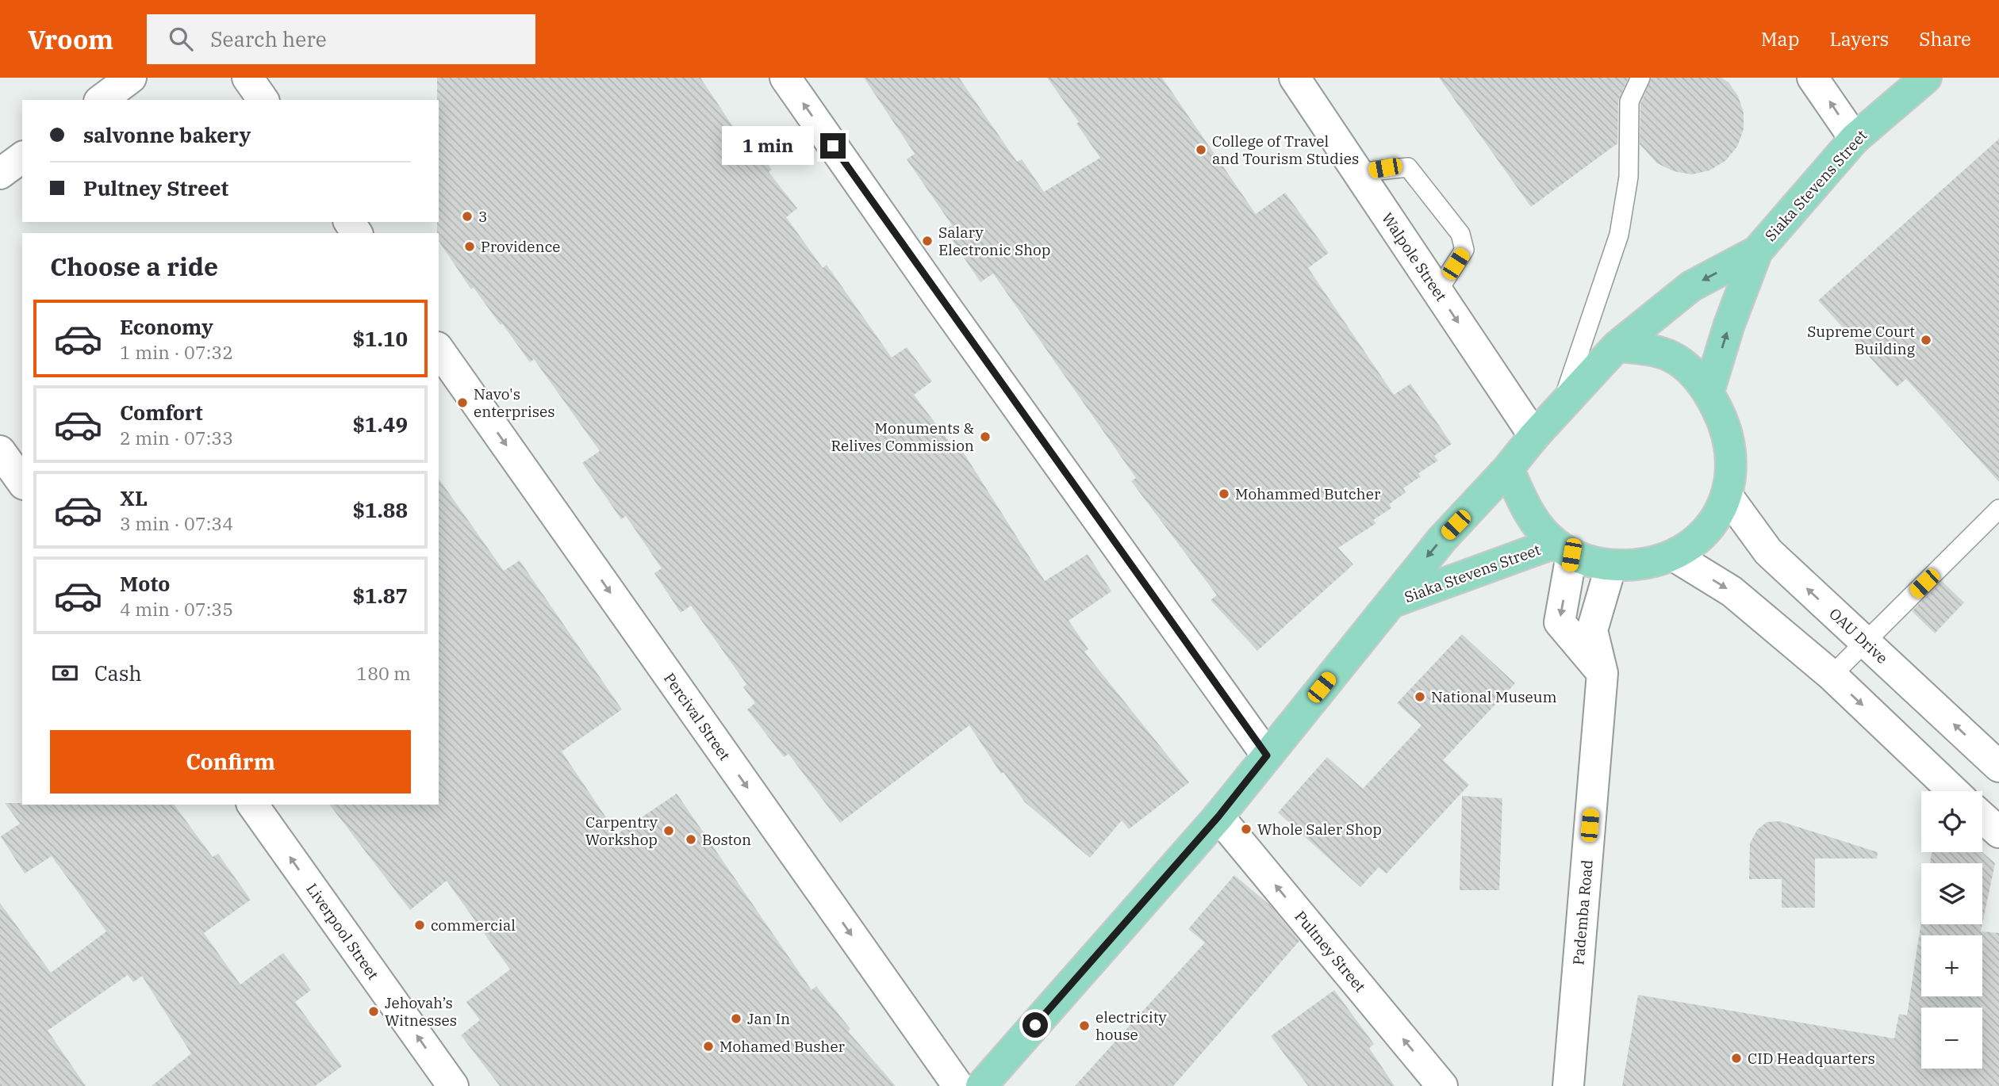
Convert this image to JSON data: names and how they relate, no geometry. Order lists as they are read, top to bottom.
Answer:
{
  "streets": {
    "main road": ["Siaka Stevens Street"],
    "street": [
      "Walpole Street",
      "OAU Drive",
      "Percival Street",
      "Pademba Road",
      "Liverpool Street",
      "Pultney Street"
    ]
  },
  "crossings": [
    ["Siaka Stevens Street", "Walpole Street"],
    ["Siaka Stevens Street", "Pultney Street"]
  ],
  "one_way": [
    "Walpole Street",
    "Percival Street",
    "Liverpool Street",
    "Pultney Street"
  ],
  "places": [
    "College of Travel and Tourism Studies",
    "3",
    "Salary Electronic Shop",
    "Providence",
    "Supreme Court Building",
    "Navo's enterprises",
    "Monuments & Relives Commission",
    "Mohammed Butcher",
    "National Museum",
    "Whole Saler Shop",
    "Carpentry Workshop",
    "Boston",
    "commercial",
    "Jehovah’s Witnesses",
    "Jan In",
    "electricity house",
    "Mohamed Busher",
    "CID Headquarters"
  ],
  "page": {
    "header": "Vroom",
    "search": "Search here",
    "nav": ["Map", "Layers", "Share"],
    "banner": ["salvonne bakery", "Pultney Street"],
    "bubble": "1 min",
    "heading": "Choose a ride",
    "list": [
      {
        "name": "Economy",
        "note": "1 min · 07:32",
        "value": "$1.10"
      },
      {
        "name": "Comfort",
        "note": "2 min · 07:33",
        "value": "$1.49"
      },
      {
        "name": "XL",
        "note": "3 min · 07:34",
        "value": "$1.88"
      },
      {
        "name": "Moto",
        "note": "4 min · 07:35",
        "value": "$1.87"
      }
    ],
    "pay": ["Cash", "180 m"],
    "buttons": "Confirm",
    "map_buttons": ["+", "−"]
  }
}
